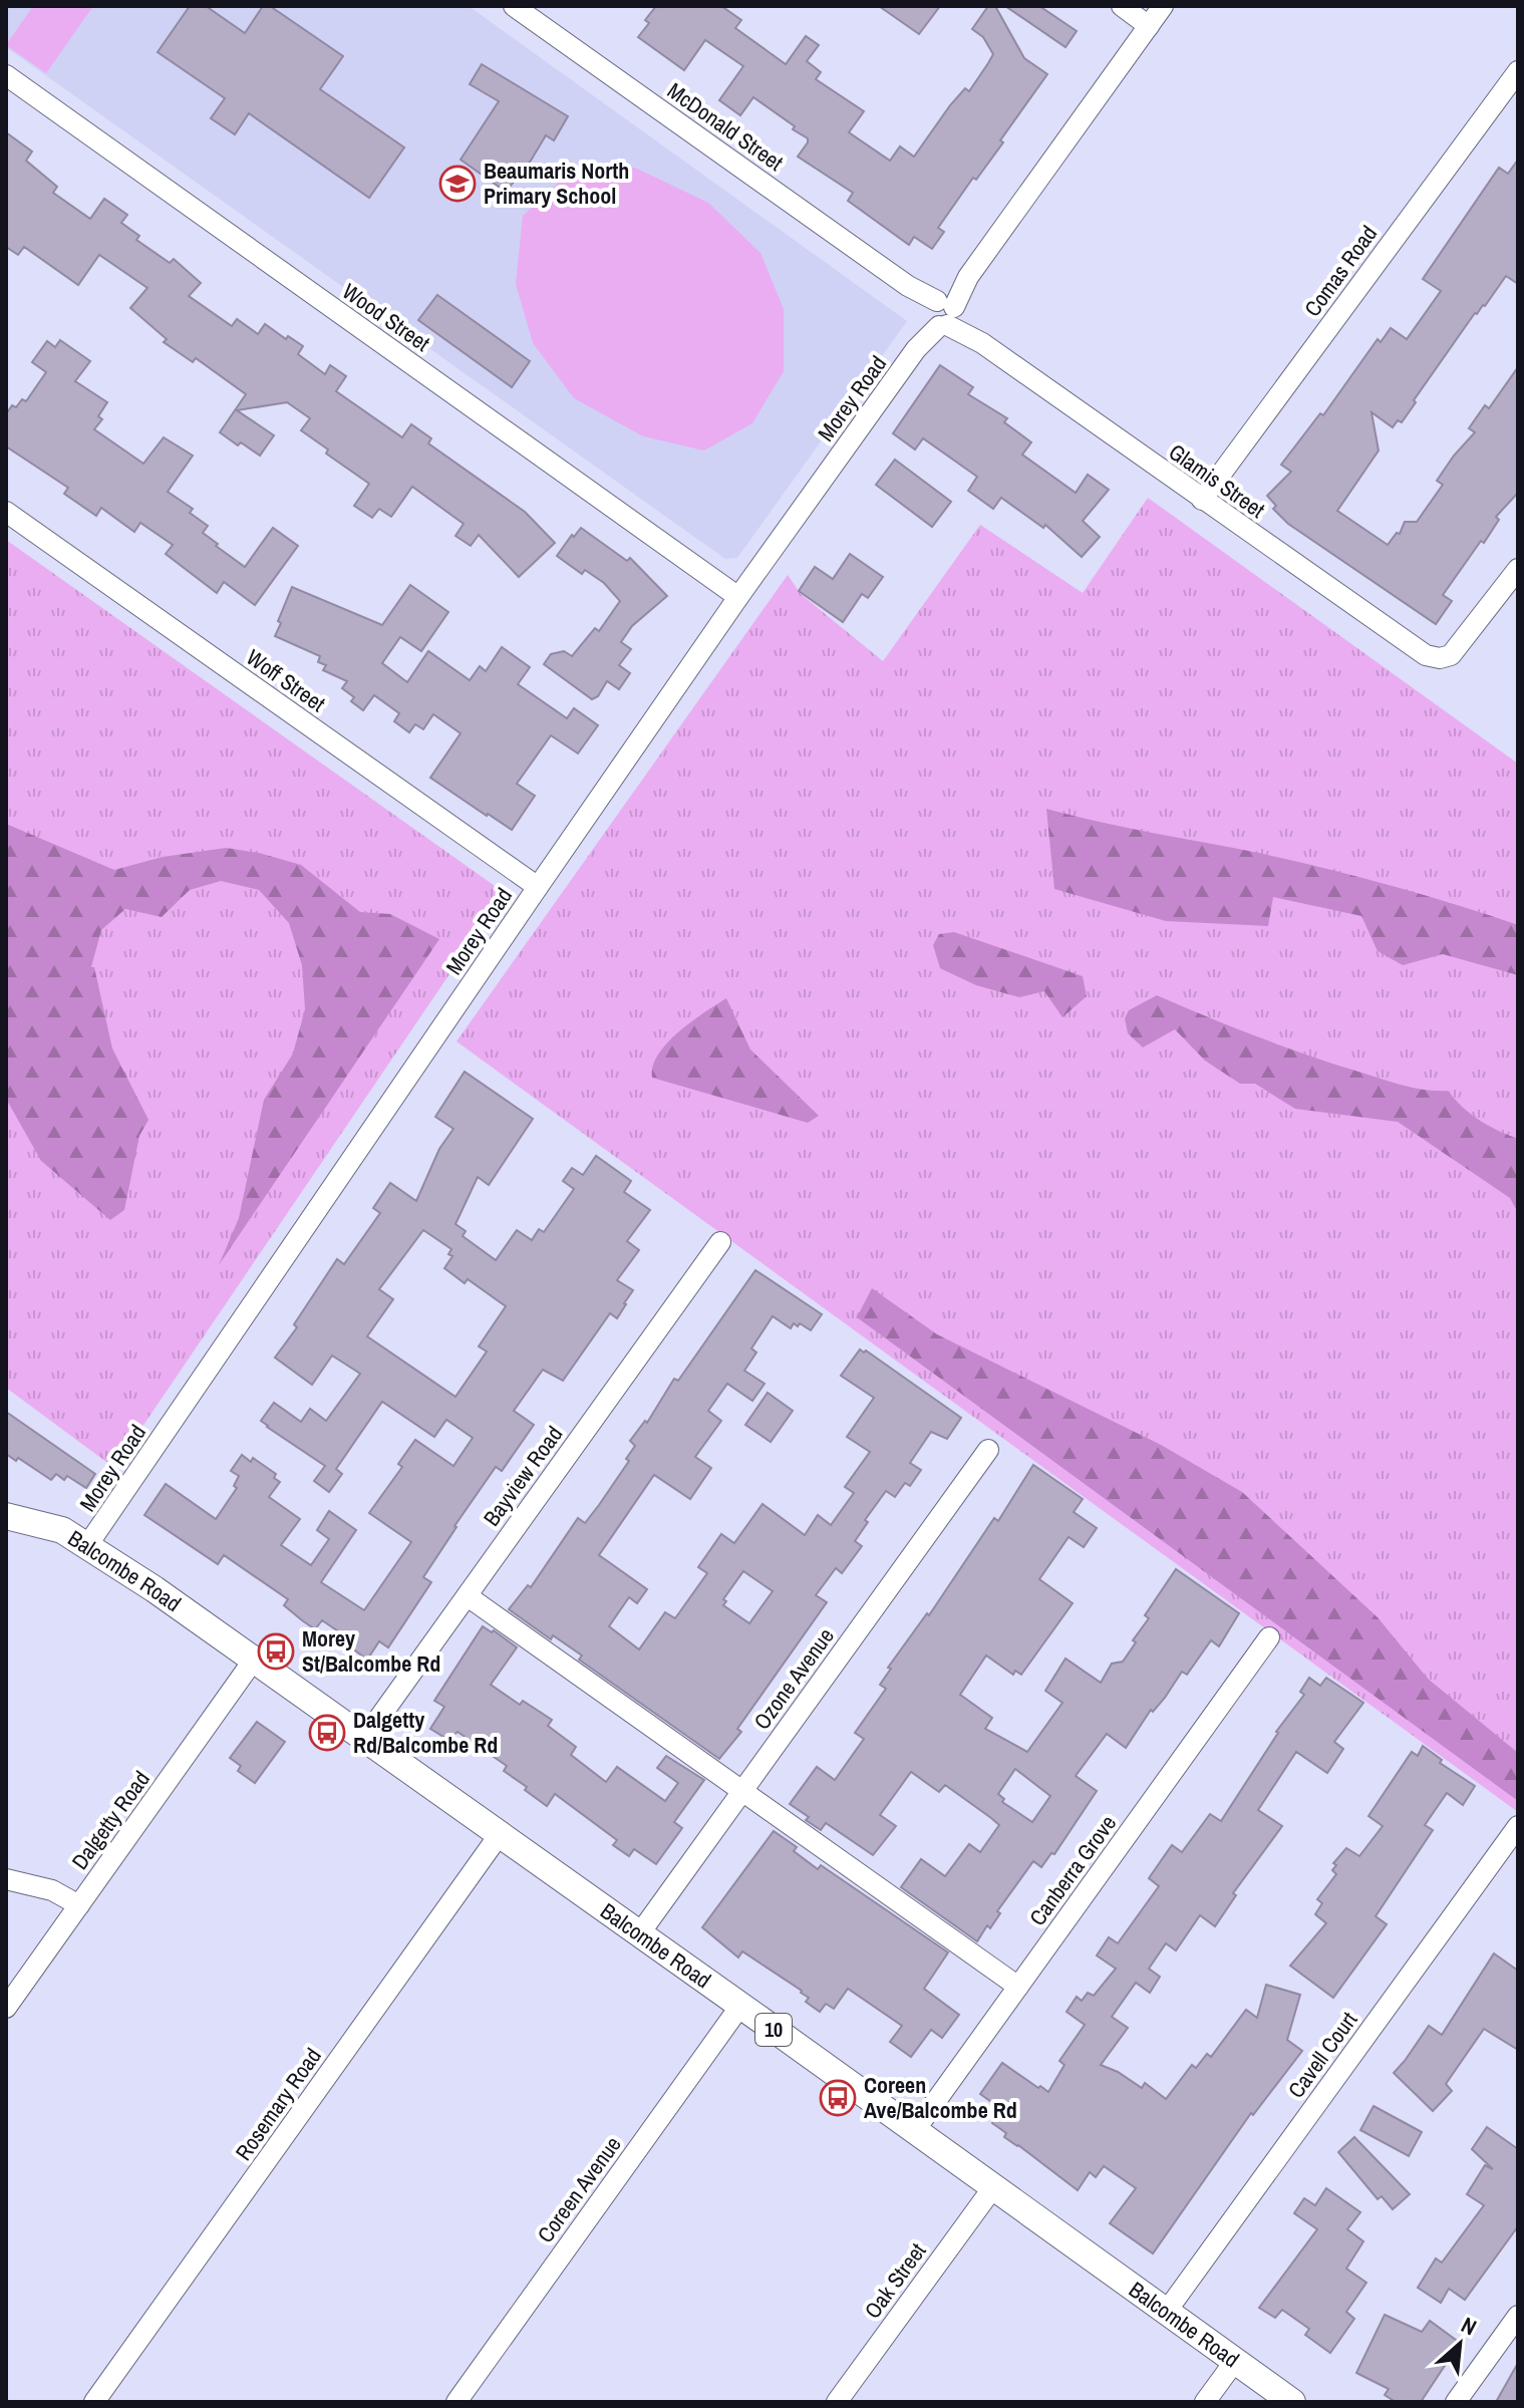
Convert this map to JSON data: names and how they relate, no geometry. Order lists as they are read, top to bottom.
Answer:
{
  "streets": {
    "main road": ["Balcombe Road", "10"],
    "street": [
      "McDonald Street",
      "Comas Road",
      "Wood Street",
      "Morey Road",
      "Glamis Street",
      "Woff Street",
      "Bayview Road",
      "Ozone Avenue",
      "Dalgetty Road",
      "Canberra Grove",
      "Cavell Court",
      "Rosemary Road",
      "Coreen Avenue",
      "Oak Street"
    ]
  },
  "crossings": [
    ["McDonald Street", "Morey Road"],
    ["McDonald Street", "Glamis Street"],
    ["Comas Road", "Glamis Street"],
    ["Wood Street", "Morey Road"],
    ["Morey Road", "Glamis Street"],
    ["Morey Road", "Woff Street"],
    ["Morey Road", "Balcombe Road"],
    ["Bayview Road", "Balcombe Road"],
    ["Balcombe Road", "Ozone Avenue"],
    ["Balcombe Road", "Dalgetty Road"],
    ["Balcombe Road", "Canberra Grove"],
    ["Balcombe Road", "Cavell Court"],
    ["Balcombe Road", "Rosemary Road"],
    ["Balcombe Road", "Coreen Avenue"],
    ["Balcombe Road", "Oak Street"]
  ],
  "places": {
    "school or university": ["Beaumaris North Primary School"],
    "bus stop": ["Morey St/Balcombe Rd", "Dalgetty Rd/Balcombe Rd", "Coreen Ave/Balcombe Rd"]
  },
  "north": "top right"
}
